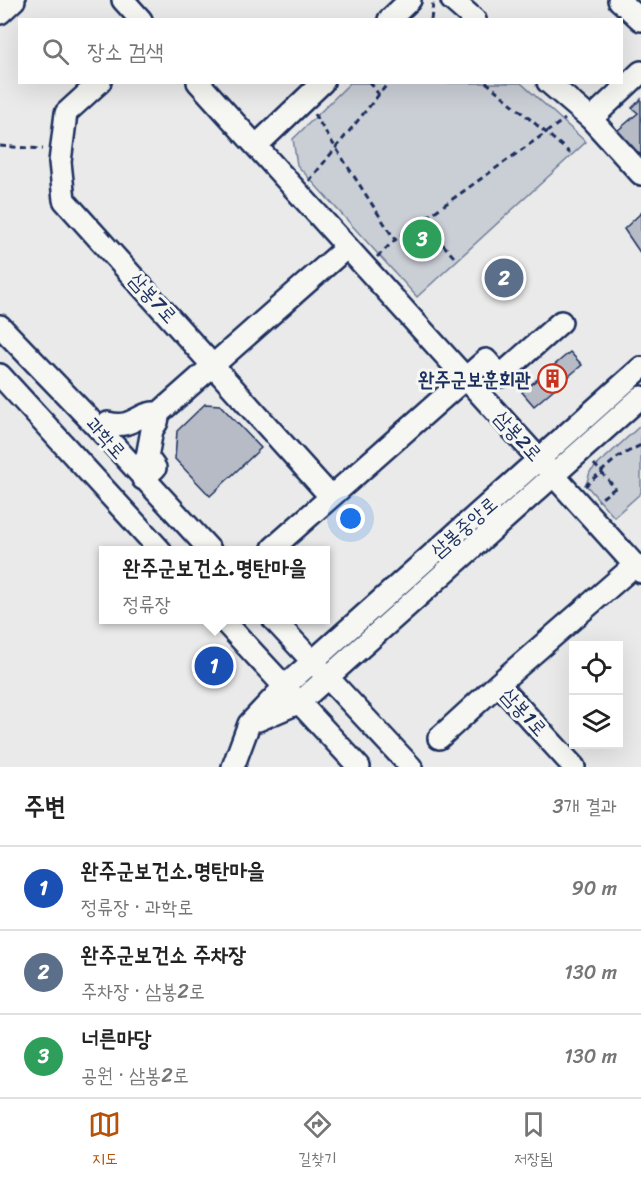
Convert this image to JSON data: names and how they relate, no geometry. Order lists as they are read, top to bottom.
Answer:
{
  "streets": {
    "street": [
      "삼봉7로",
      "삼봉2로",
      "과학로",
      "삼봉중앙로",
      "삼봉1로"
    ]
  },
  "crossings": [
    ["삼봉2로", "삼봉중앙로"],
    ["삼봉2로", "삼봉1로"]
  ],
  "places": {
    "building": ["완주군보훈회관"]
  },
  "page": {
    "search": "장소 검색",
    "pins": ["3", "2", "1"],
    "popup": ["완주군보건소.명탄마을", "정류장"],
    "heading": ["주변", "3개 결과"],
    "list": [
      {
        "mark": "1",
        "name": "완주군보건소.명탄마을",
        "note": "정류장 · 과학로",
        "value": "90 m"
      },
      {
        "mark": "2",
        "name": "완주군보건소 주차장",
        "note": "주차장 · 삼봉2로",
        "value": "130 m"
      },
      {
        "mark": "3",
        "name": "너른마당",
        "note": "공원 · 삼봉2로",
        "value": "130 m"
      }
    ],
    "nav": ["지도", "길찾기", "저장됨"]
  }
}
